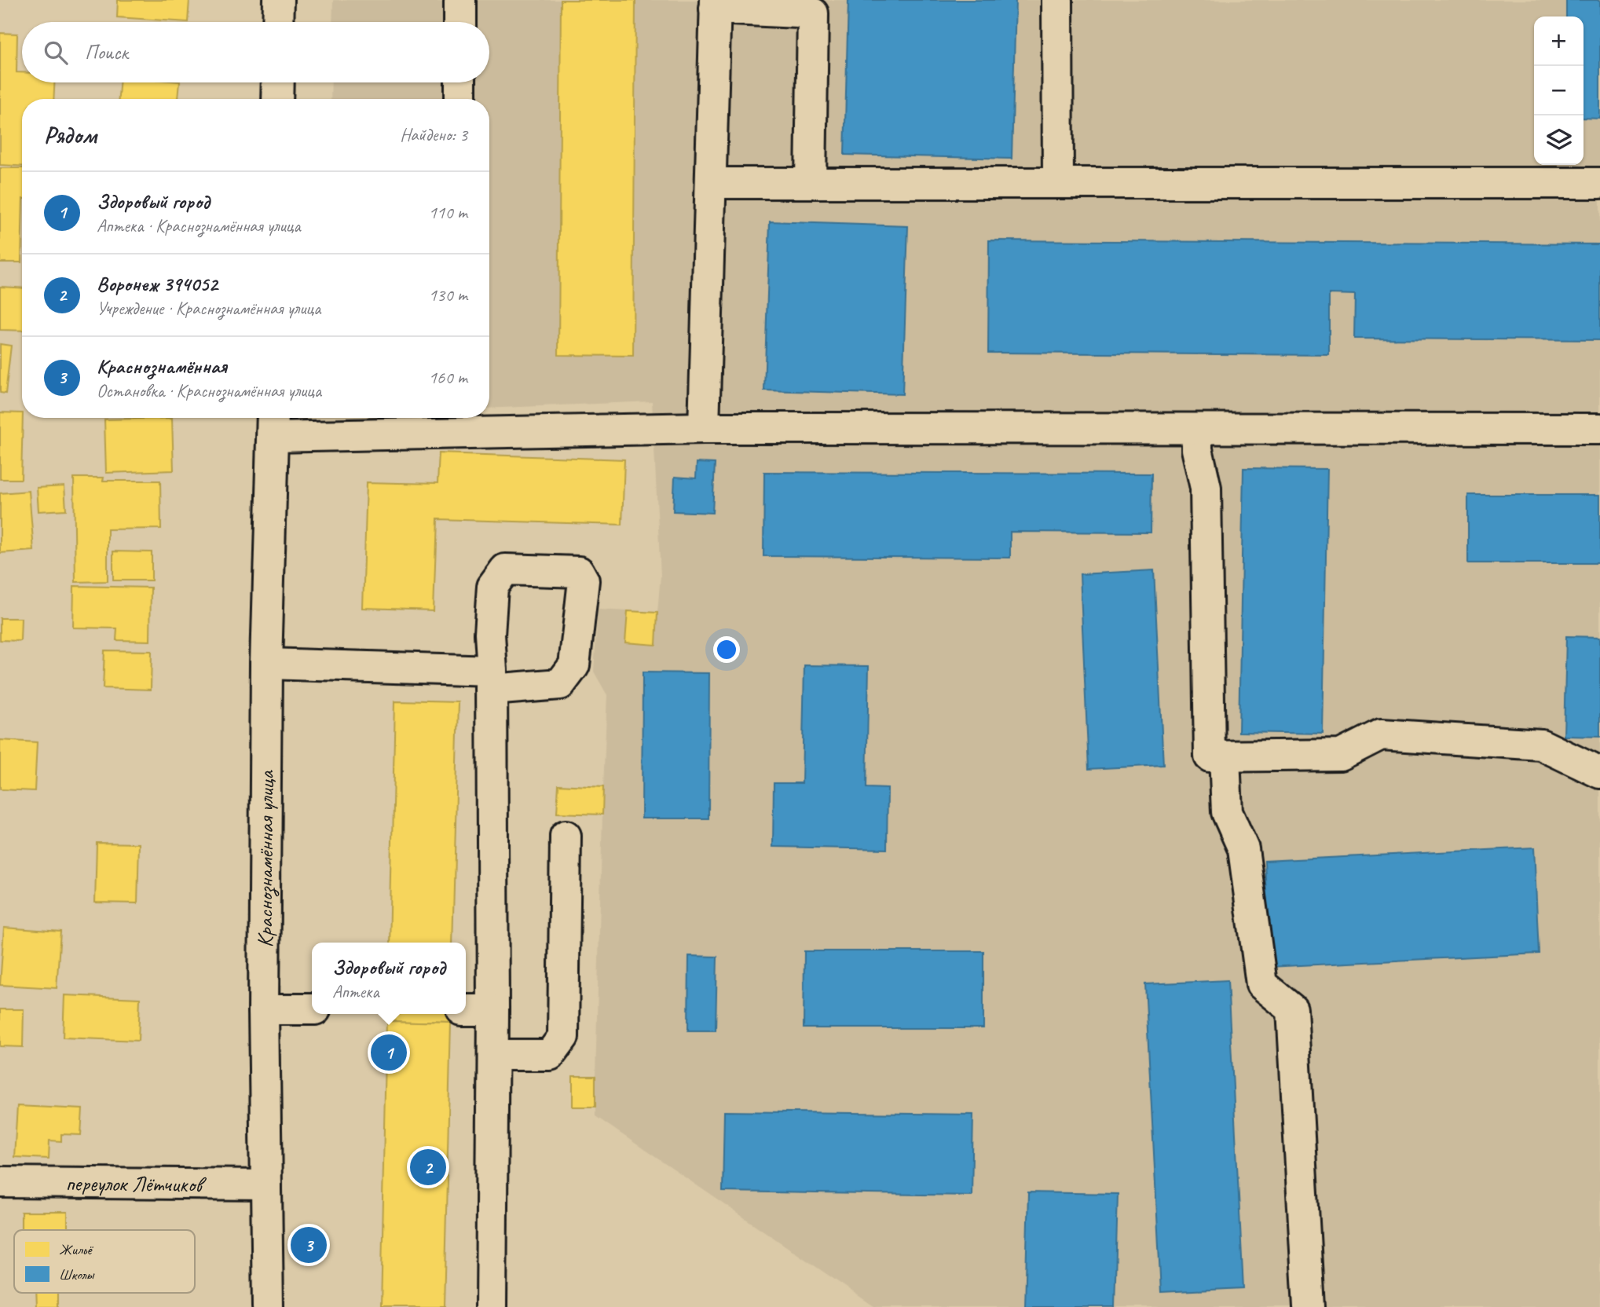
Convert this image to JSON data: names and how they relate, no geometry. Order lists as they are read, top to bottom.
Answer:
{
  "streets": {
    "street": ["Краснознамённая улица", "переулок Лётчиков"]
  },
  "crossings": [
    ["Краснознамённая улица", "переулок Лётчиков"]
  ],
  "legend": ["Жильё", "Школы"],
  "page": {
    "map_buttons": ["+", "−"],
    "search": "Поиск",
    "heading": ["Рядом", "Найдено: 3"],
    "list": [
      {
        "mark": "1",
        "name": "Здоровый город",
        "note": "Аптека · Краснознамённая улица",
        "value": "110 m"
      },
      {
        "mark": "2",
        "name": "Воронеж 394052",
        "note": "Учреждение · Краснознамённая улица",
        "value": "130 m"
      },
      {
        "mark": "3",
        "name": "Краснознамённая",
        "note": "Остановка · Краснознамённая улица",
        "value": "160 m"
      }
    ],
    "popup": ["Здоровый город", "Аптека"],
    "pins": ["1", "2", "3"]
  }
}
